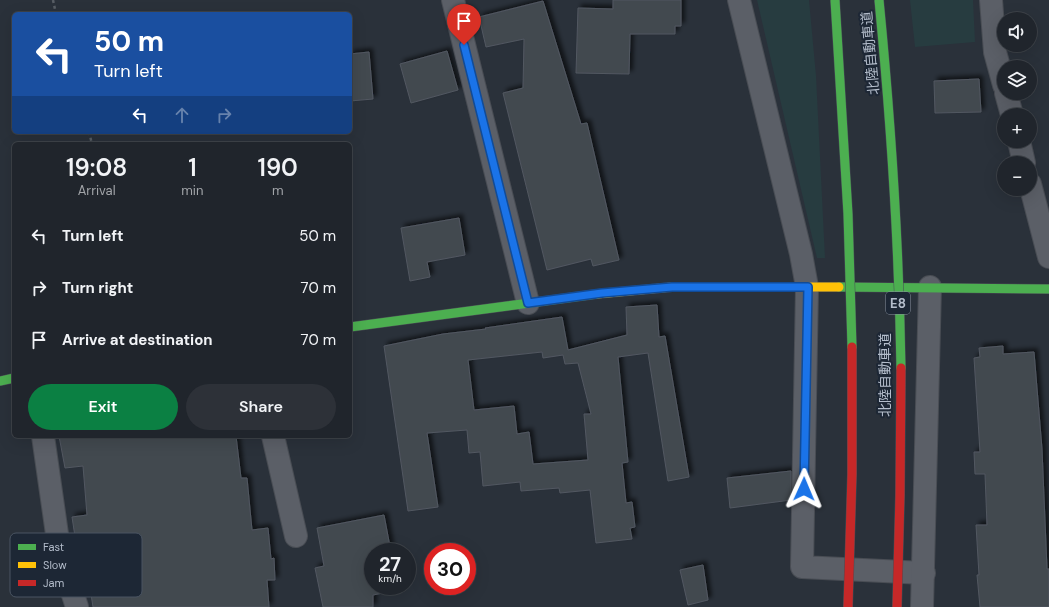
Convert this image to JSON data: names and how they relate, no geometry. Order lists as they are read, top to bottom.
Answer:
{
  "streets": {
    "main road": ["北陸自動車道", "E8"]
  },
  "legend": ["Fast", "Slow", "Jam"],
  "page": {
    "map_buttons": ["+", "−"],
    "turn": ["50 m", "Turn left"],
    "eta": [
      "19:08",
      "Arrival",
      "1",
      "min",
      "190",
      "m"
    ],
    "list": [
      {
        "name": "Turn left",
        "value": "50 m"
      },
      {
        "name": "Turn right",
        "value": "70 m"
      },
      {
        "name": "Arrive at destination",
        "value": "70 m"
      }
    ],
    "buttons": ["Exit", "Share"],
    "speed": "27 km/h",
    "limit": "30"
  }
}
